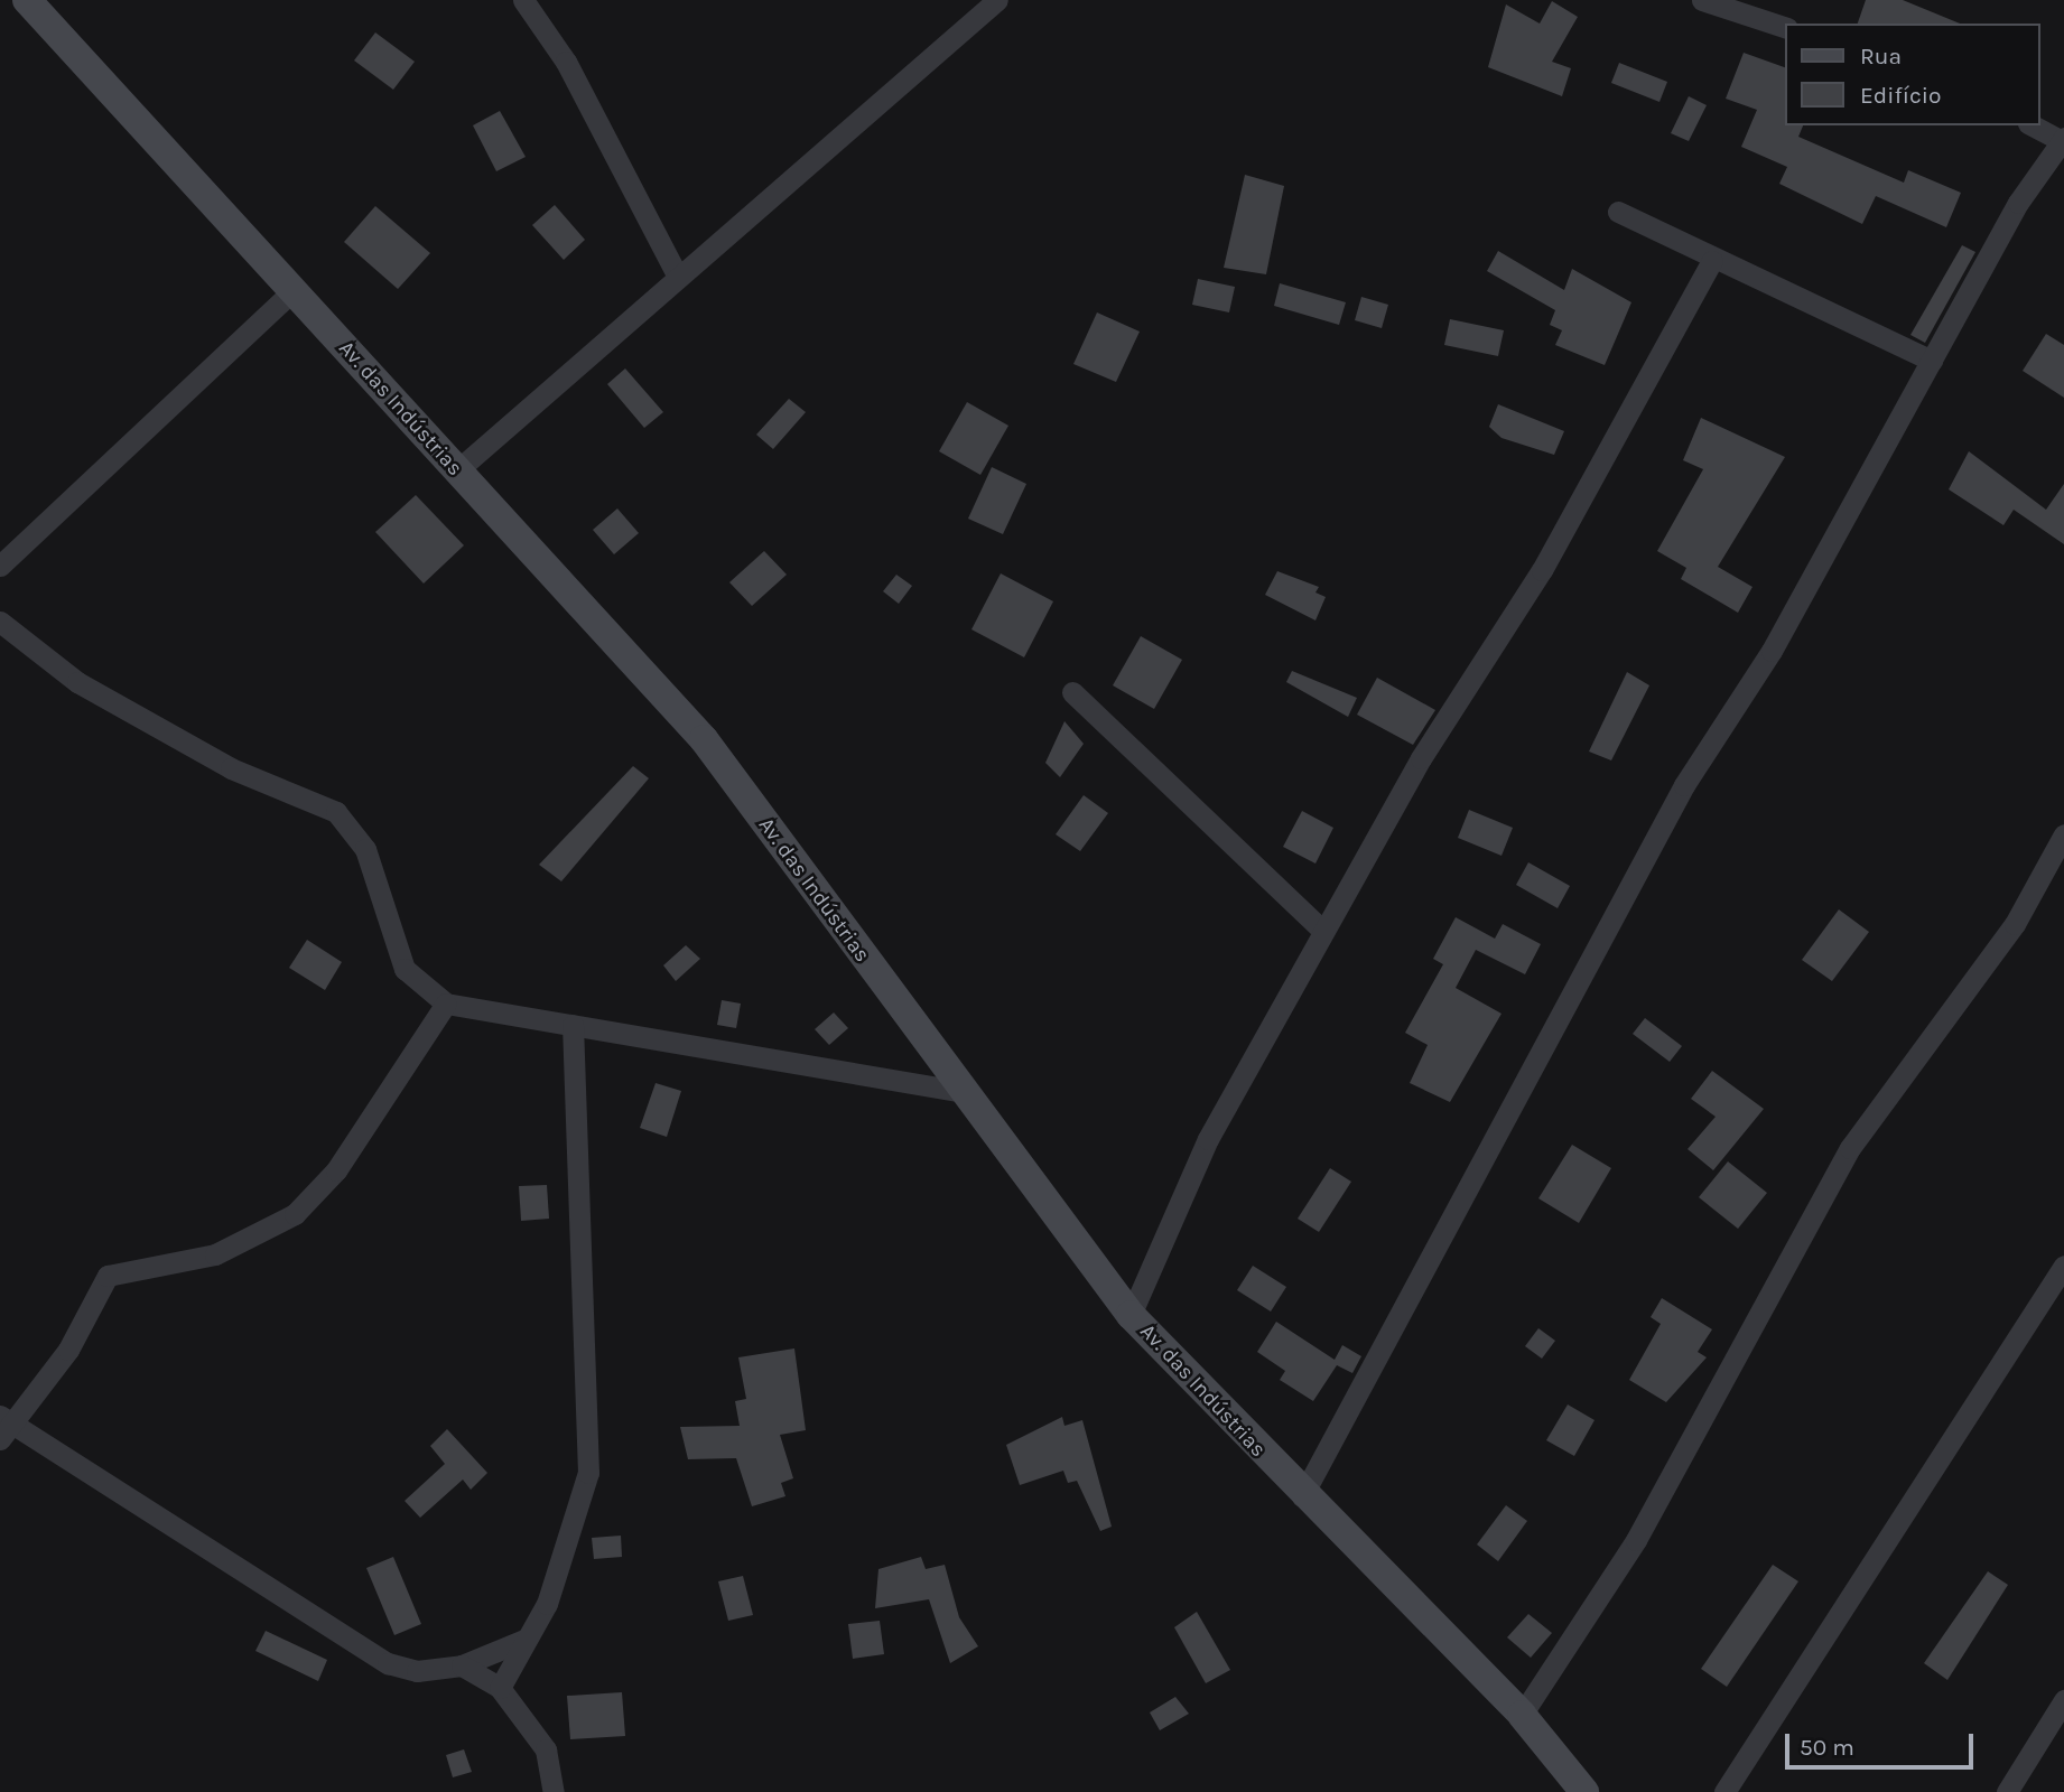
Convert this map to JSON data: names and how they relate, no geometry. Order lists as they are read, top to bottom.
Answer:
{
  "streets": {
    "street": ["Av. das Indústrias"]
  },
  "legend": ["Rua", "Edifício"],
  "scale_bar": "50 m"
}
